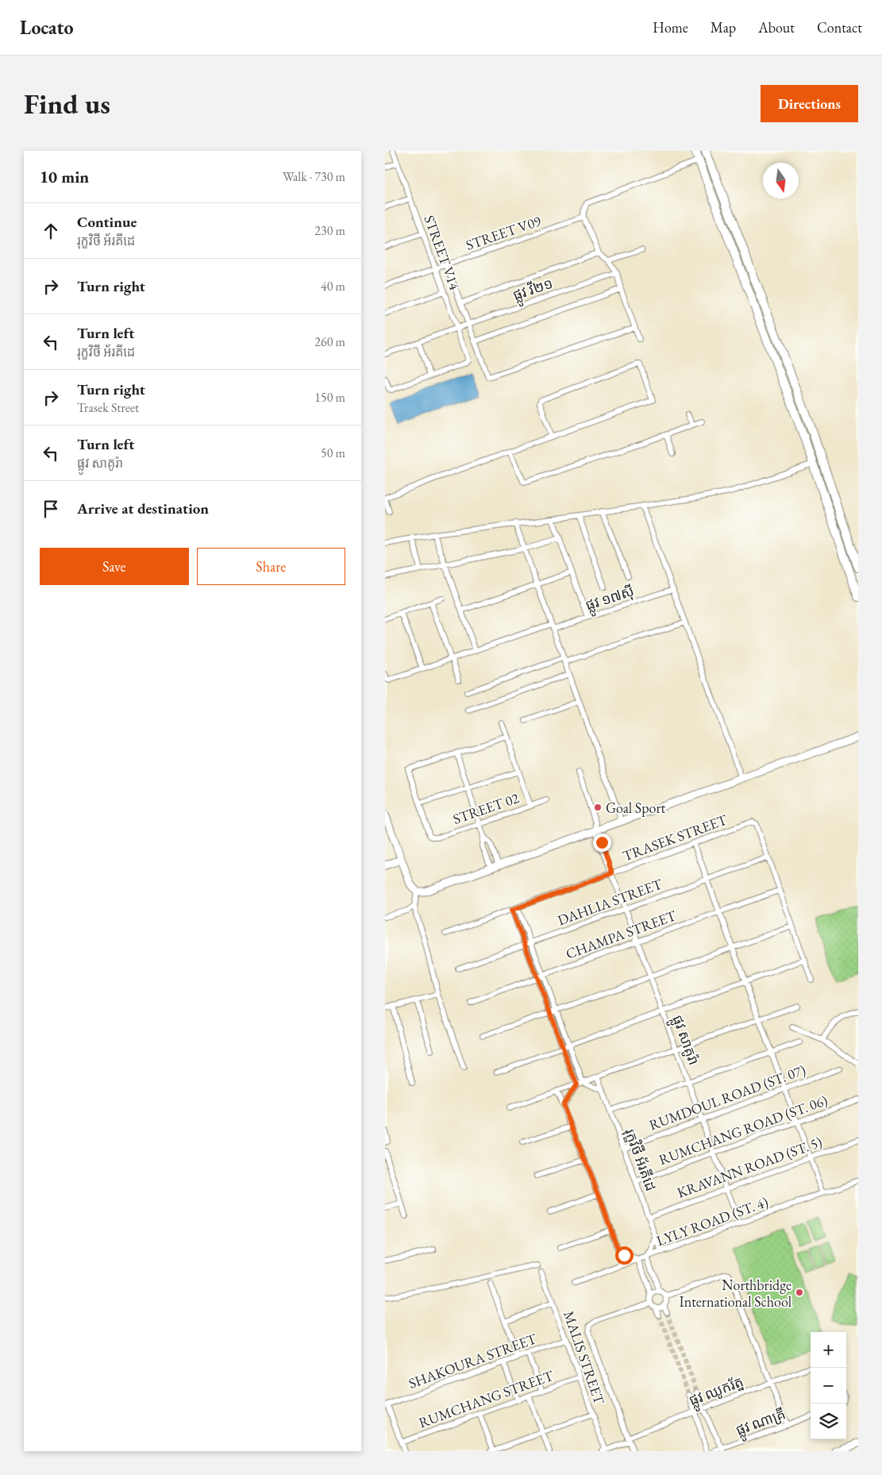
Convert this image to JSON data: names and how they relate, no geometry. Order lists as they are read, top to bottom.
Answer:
{
  "streets": {
    "street": [
      "STREET V09",
      "STREET V14",
      "ផ្លូវ វី២១",
      "ផ្លូវ ១៧ស៊ី",
      "STREET 02",
      "TRASEK STREET",
      "DAHLIA STREET",
      "CHAMPA STREET",
      "ផ្លូវ សាគូរ៉ា",
      "RUMDOUL ROAD (ST. 07)",
      "RUMCHANG ROAD (ST. 06)",
      "រុក្ខវិថី អ័រគីដេ",
      "KRAVANN ROAD (ST. 5)",
      "LYLY ROAD (ST. 4)",
      "MALIS STREET",
      "SHAKOURA STREET",
      "ផ្លូវ ឈូករ័ត្ន",
      "RUMCHANG STREET",
      "ផ្លូវ ណាគ្រី"
    ]
  },
  "crossings": [
    ["STREET V09", "STREET V14"],
    ["STREET V14", "ផ្លូវ វី២១"],
    ["TRASEK STREET", "DAHLIA STREET"],
    ["TRASEK STREET", "ផ្លូវ សាគូរ៉ា"],
    ["DAHLIA STREET", "ផ្លូវ សាគូរ៉ា"],
    ["CHAMPA STREET", "ផ្លូវ សាគូរ៉ា"],
    ["ផ្លូវ សាគូរ៉ា", "RUMDOUL ROAD (ST. 07)"],
    ["ផ្លូវ សាគូរ៉ា", "RUMCHANG ROAD (ST. 06)"],
    ["ផ្លូវ សាគូរ៉ា", "KRAVANN ROAD (ST. 5)"],
    ["ផ្លូវ សាគូរ៉ា", "LYLY ROAD (ST. 4)"],
    ["RUMDOUL ROAD (ST. 07)", "រុក្ខវិថី អ័រគីដេ"],
    ["RUMCHANG ROAD (ST. 06)", "រុក្ខវិថី អ័រគីដេ"],
    ["រុក្ខវិថី អ័រគីដេ", "KRAVANN ROAD (ST. 5)"],
    ["រុក្ខវិថី អ័រគីដេ", "LYLY ROAD (ST. 4)"],
    ["MALIS STREET", "SHAKOURA STREET"],
    ["MALIS STREET", "ផ្លូវ ឈូករ័ត្ន"],
    ["MALIS STREET", "RUMCHANG STREET"],
    ["SHAKOURA STREET", "RUMCHANG STREET"]
  ],
  "places": ["Goal Sport", "Northbridge International School"],
  "north": "bottom",
  "page": {
    "header": "Locato",
    "nav": [
      "Home",
      "Map",
      "About",
      "Contact"
    ],
    "buttons": [
      "Directions",
      ["Save", "Share"]
    ],
    "title": "Find us",
    "heading": ["10 min", "Walk · 730 m"],
    "list": [
      ["Continue", "រុក្ខវិថី អ័រគីដេ", "230 m"],
      ["Turn right", "40 m"],
      ["Turn left", "រុក្ខវិថី អ័រគីដេ", "260 m"],
      ["Turn right", "Trasek Street", "150 m"],
      ["Turn left", "ផ្លូវ សាគូរ៉ា", "50 m"],
      "Arrive at destination"
    ],
    "map_buttons": ["+", "−"]
  }
}
